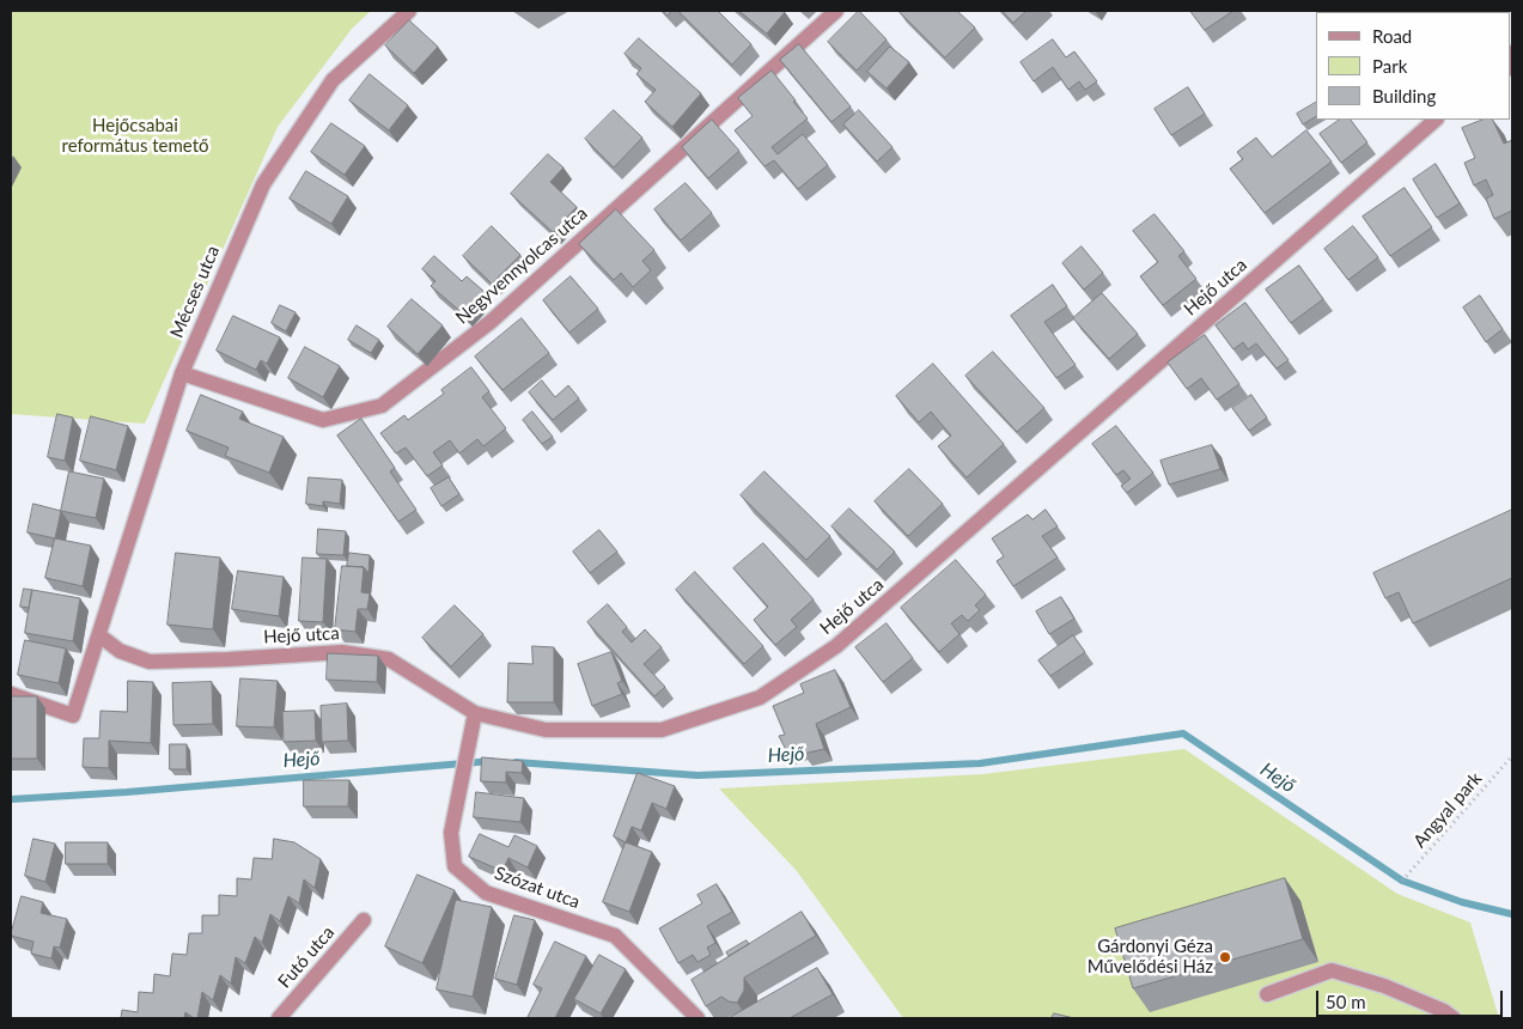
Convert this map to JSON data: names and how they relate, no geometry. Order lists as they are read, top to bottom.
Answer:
{
  "streets": {
    "street": [
      "Negyvennyolcas utca",
      "Hejő utca",
      "Mécses utca",
      "Szózat utca",
      "Futó utca"
    ],
    "path": ["Angyal park"]
  },
  "crossings": [
    ["Negyvennyolcas utca", "Mécses utca"],
    ["Hejő utca", "Mécses utca"],
    ["Hejő utca", "Szózat utca"]
  ],
  "water": ["Hejő"],
  "parks": ["Hejőcsabai református temető"],
  "places": ["Gárdonyi Géza Művelődési Ház"],
  "legend": ["Road", "Park", "Building"],
  "scale_bar": "50 m"
}
